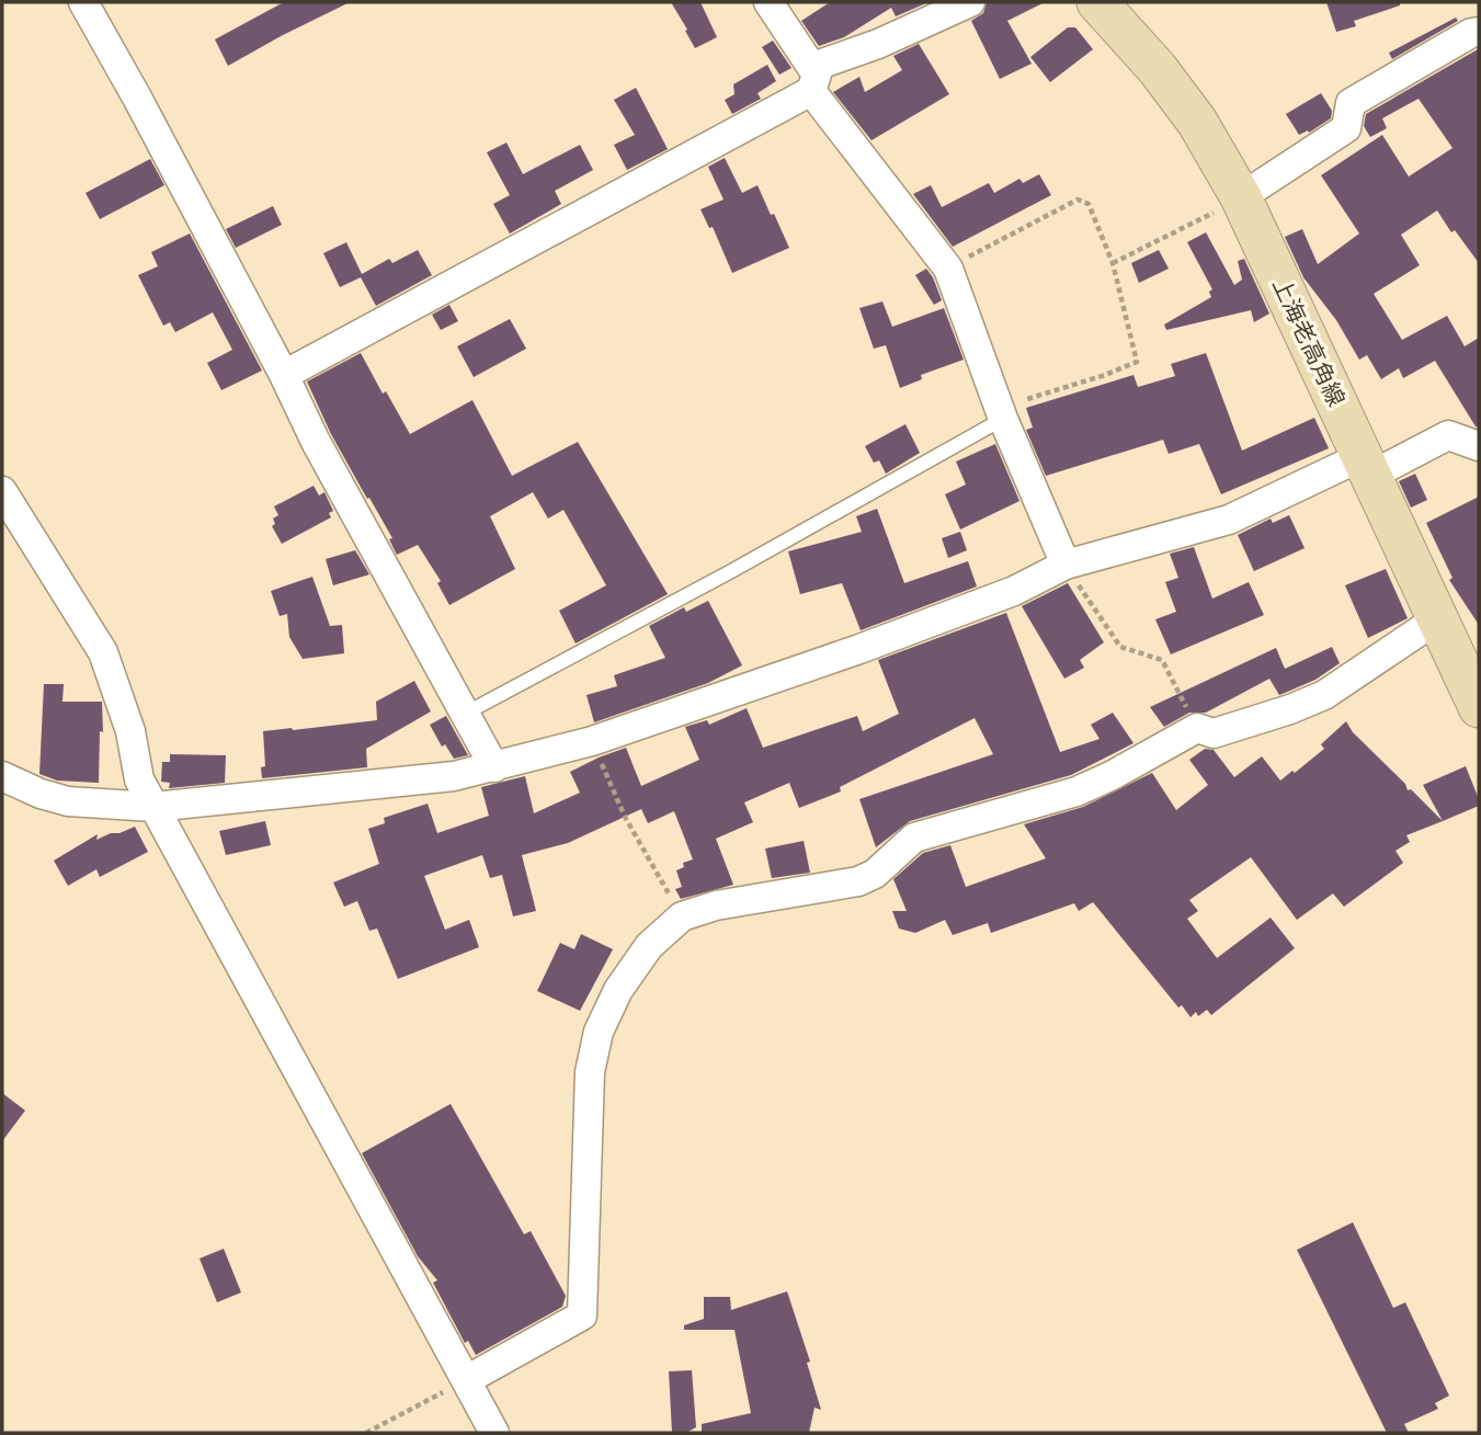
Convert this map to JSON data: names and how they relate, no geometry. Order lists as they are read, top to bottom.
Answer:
{
  "streets": {
    "main road": ["上海老高角線"]
  }
}
